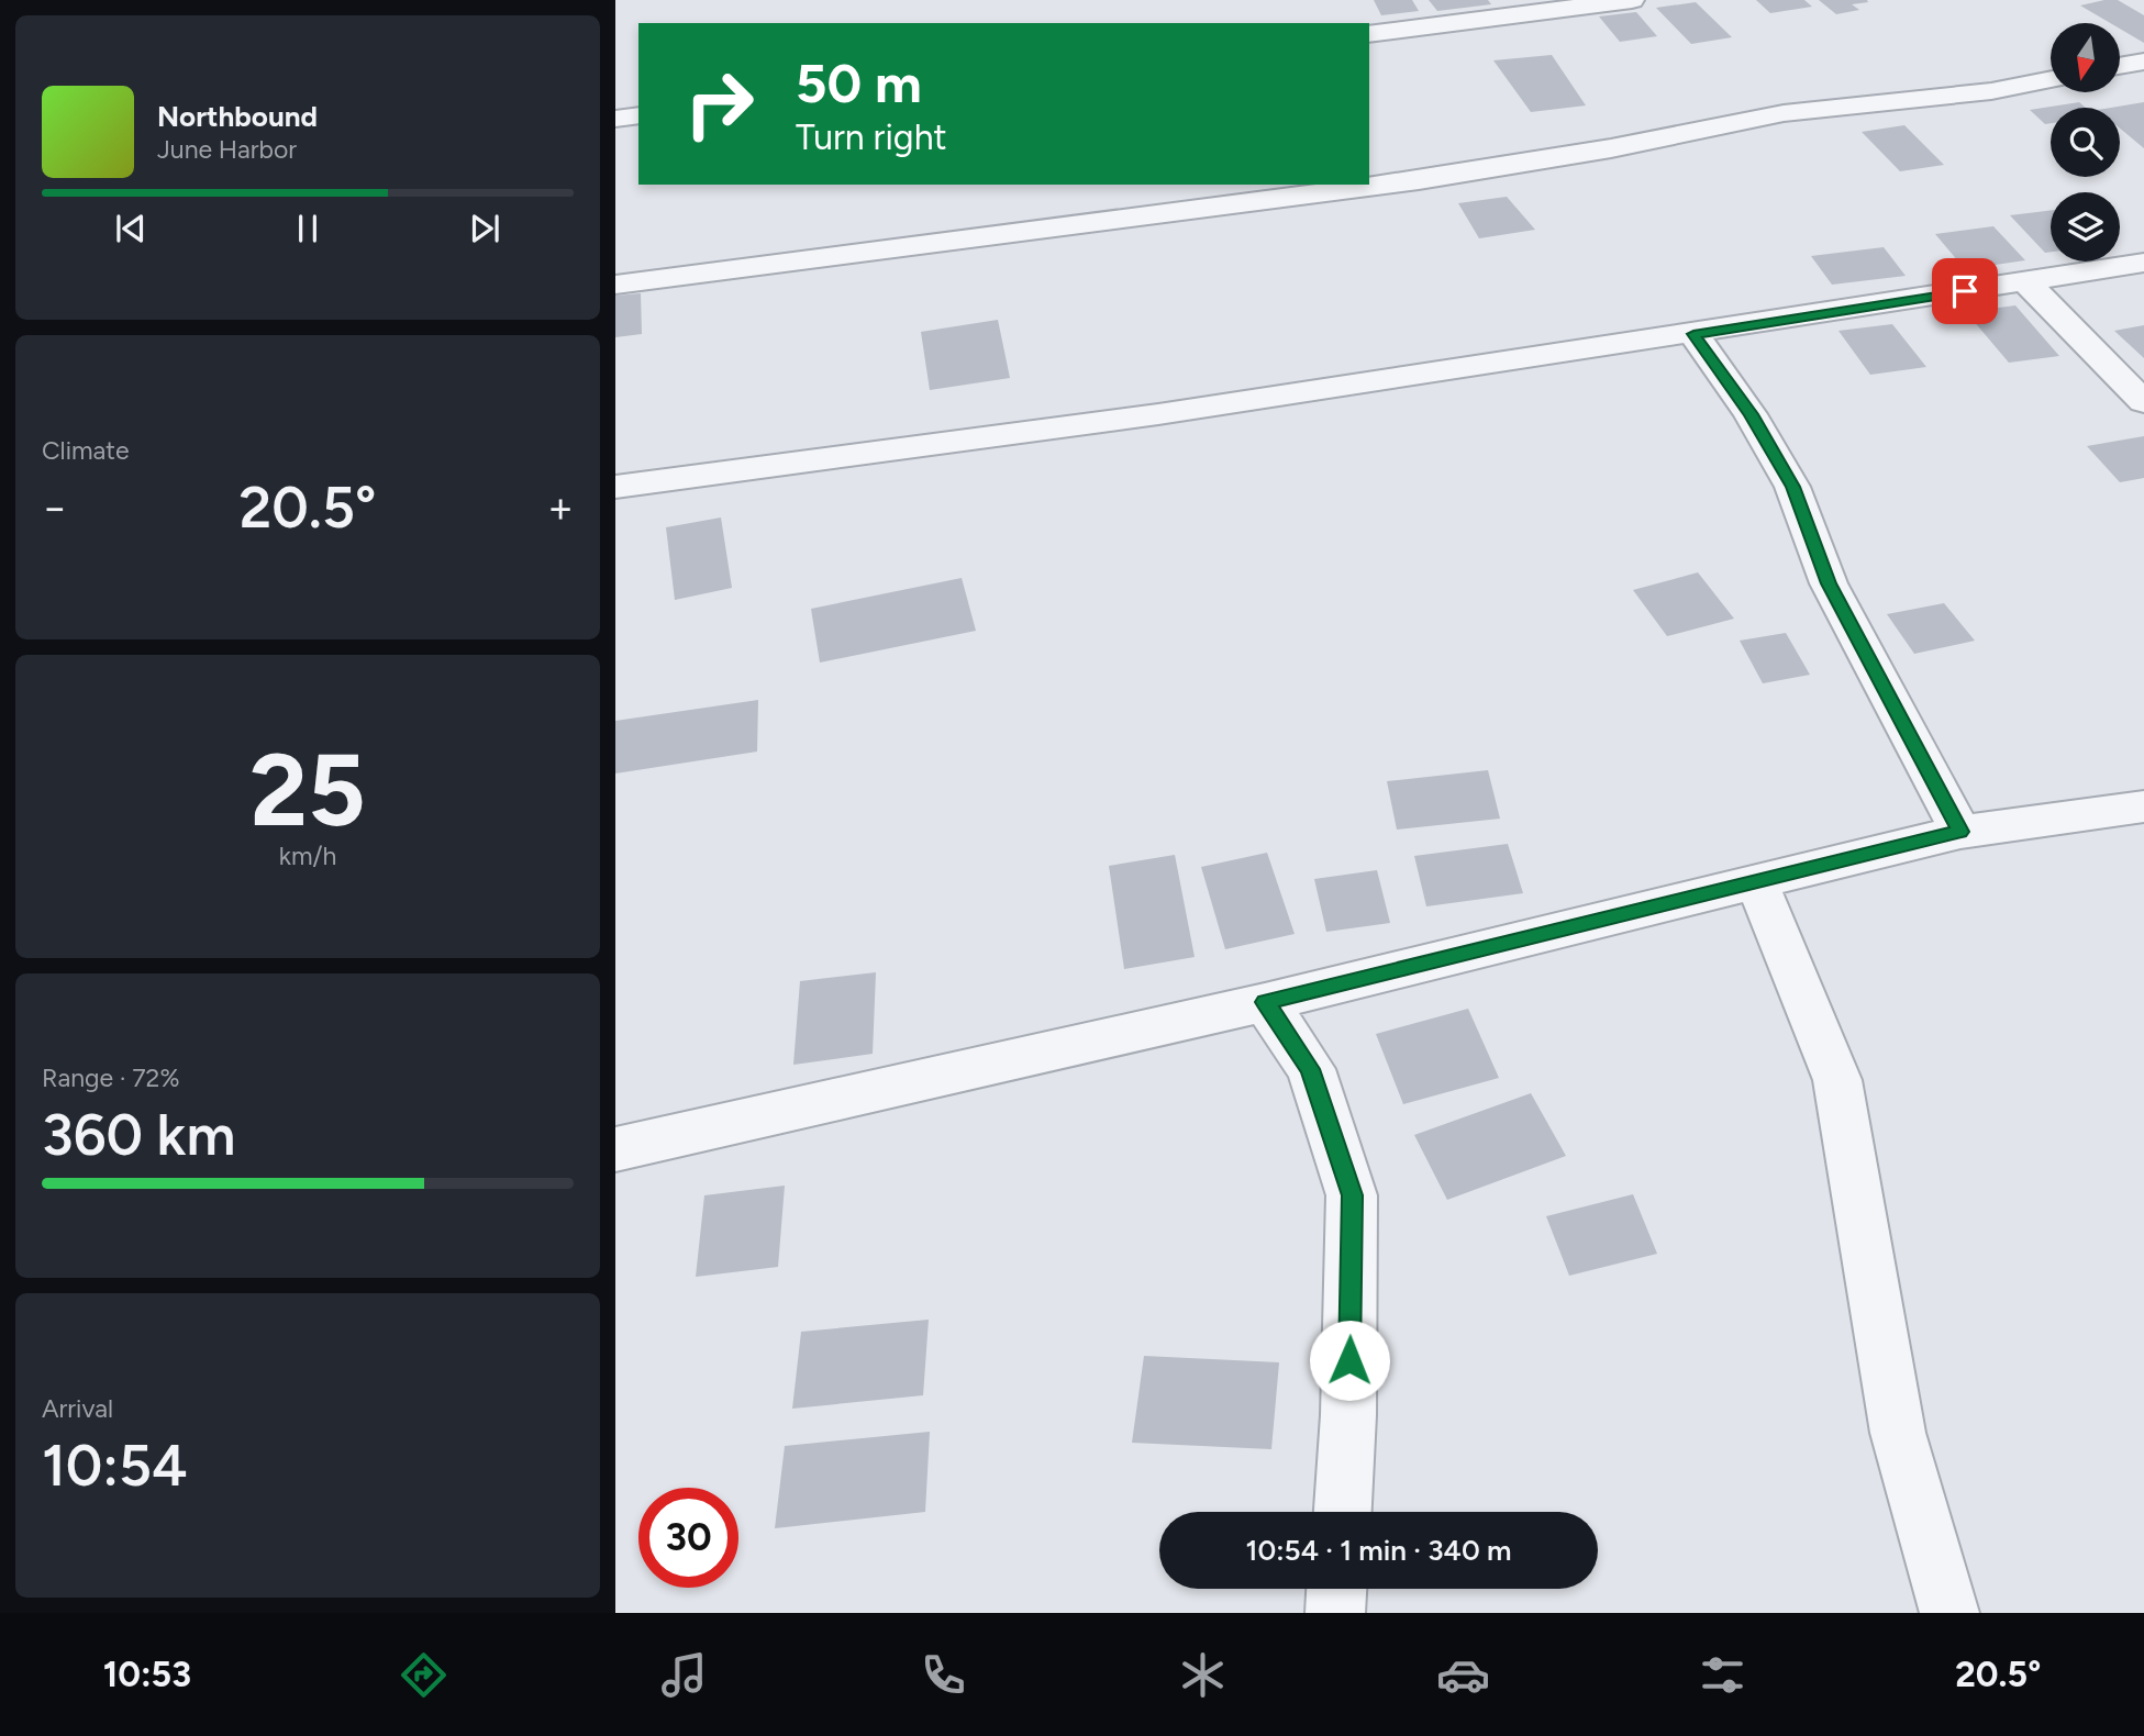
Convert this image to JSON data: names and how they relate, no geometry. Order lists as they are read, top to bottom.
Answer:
{
  "north": "bottom",
  "page": {
    "turn": ["50 m", "Turn right"],
    "song": ["Northbound", "June Harbor"],
    "tile": [
      "Climate",
      ["25", "km/h"],
      ["Range · 72%", "360 km"],
      ["Arrival", "10:54"]
    ],
    "heat": ["−", "20.5°", "+"],
    "limit": "30",
    "trip": "10:54 · 1 min · 340 m",
    "tabs": ["10:53", "20.5°"]
  }
}
